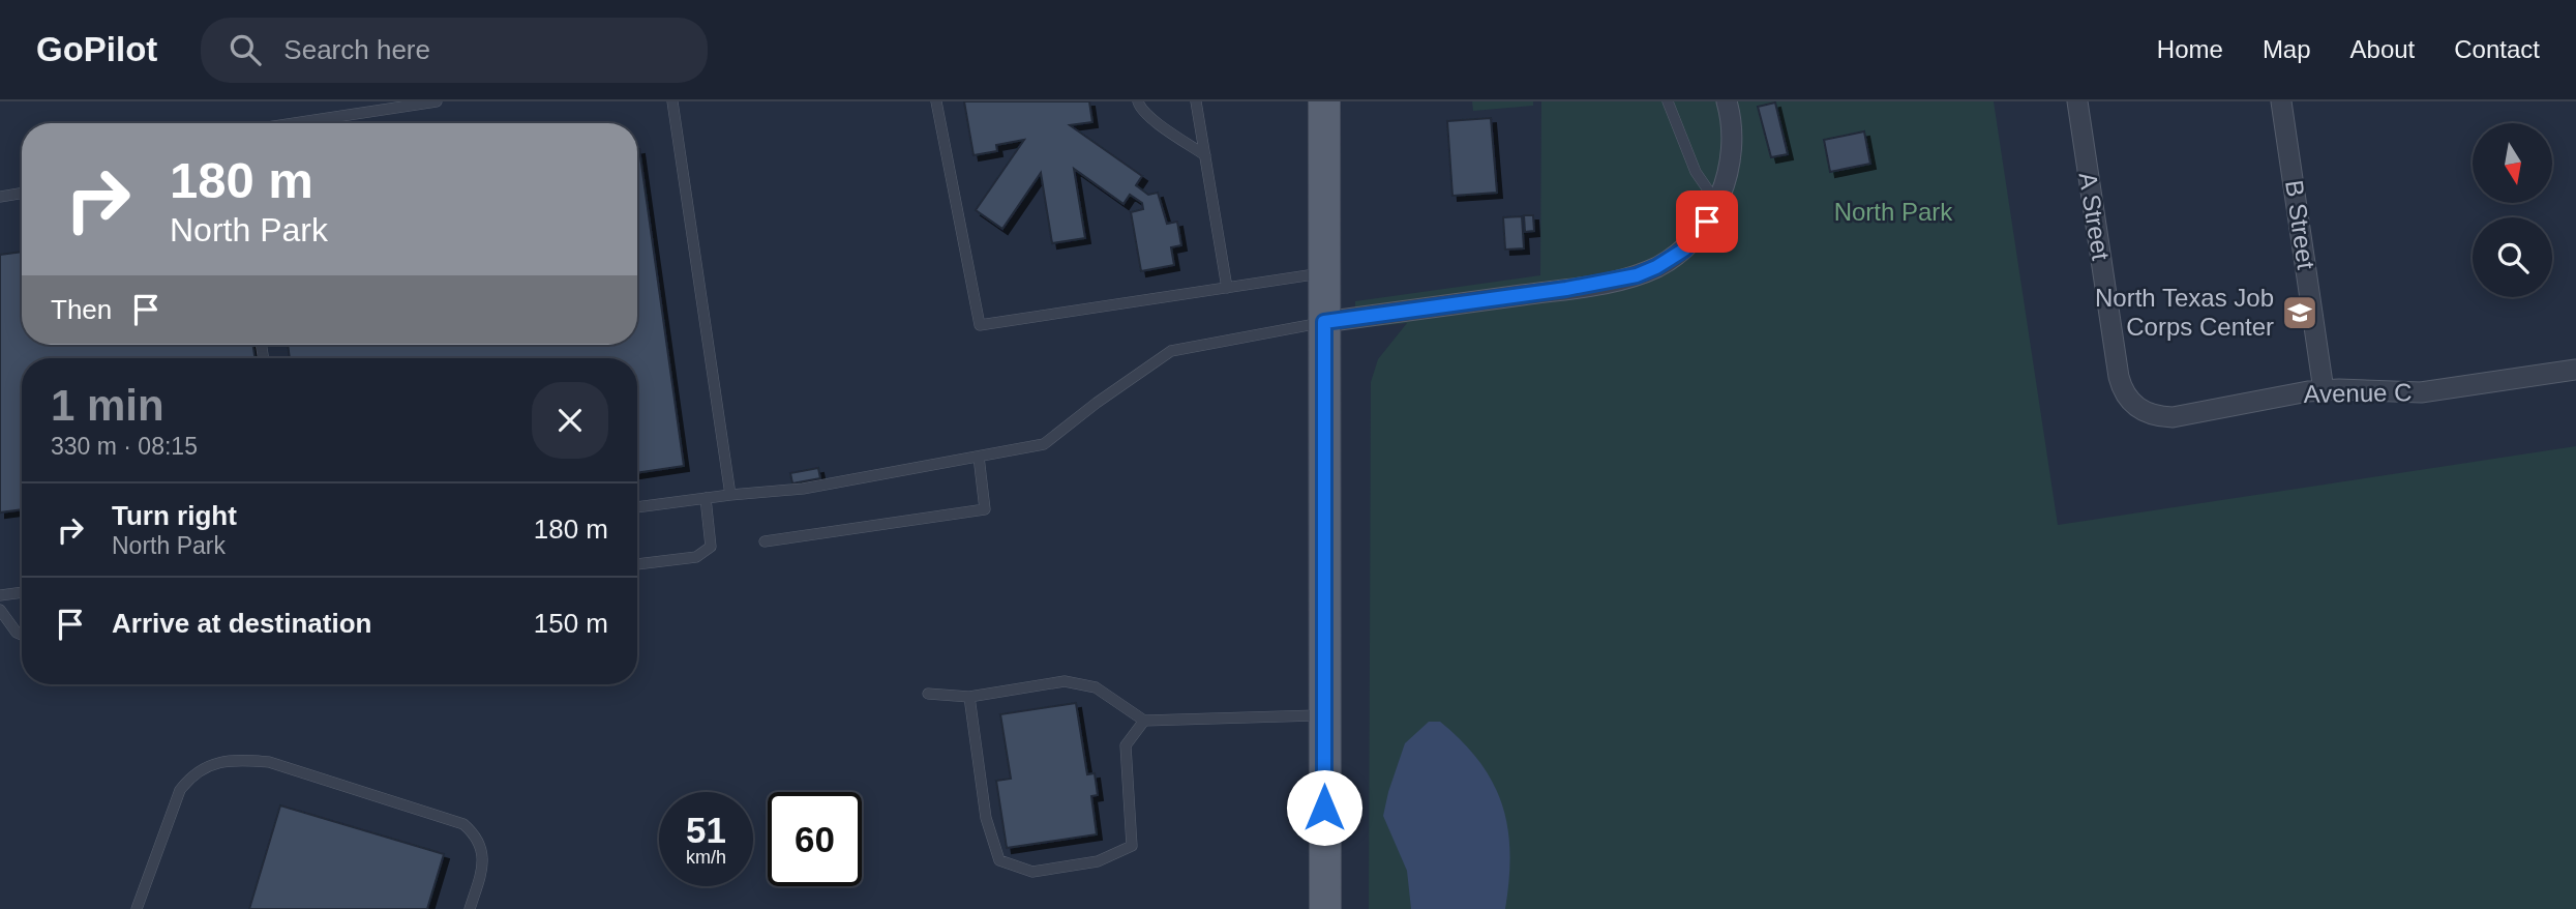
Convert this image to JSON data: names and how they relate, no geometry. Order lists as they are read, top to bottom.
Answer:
{
  "streets": {
    "street": ["A Street", "B Street", "Avenue C"]
  },
  "crossings": [
    ["A Street", "Avenue C"],
    ["B Street", "Avenue C"]
  ],
  "parks": ["North Park"],
  "places": {
    "school or university": ["North Texas Job Corps Center"]
  },
  "north": "bottom",
  "page": {
    "header": "GoPilot",
    "search": "Search here",
    "nav": [
      "Home",
      "Map",
      "About",
      "Contact"
    ],
    "turn": ["180 m", "North Park"],
    "then": "Then",
    "heading": ["1 min", "330 m · 08:15"],
    "list": [
      {
        "name": "Turn right",
        "note": "North Park",
        "value": "180 m"
      },
      {
        "name": "Arrive at destination",
        "value": "150 m"
      }
    ],
    "speed": "51 km/h",
    "limit": "60"
  }
}
